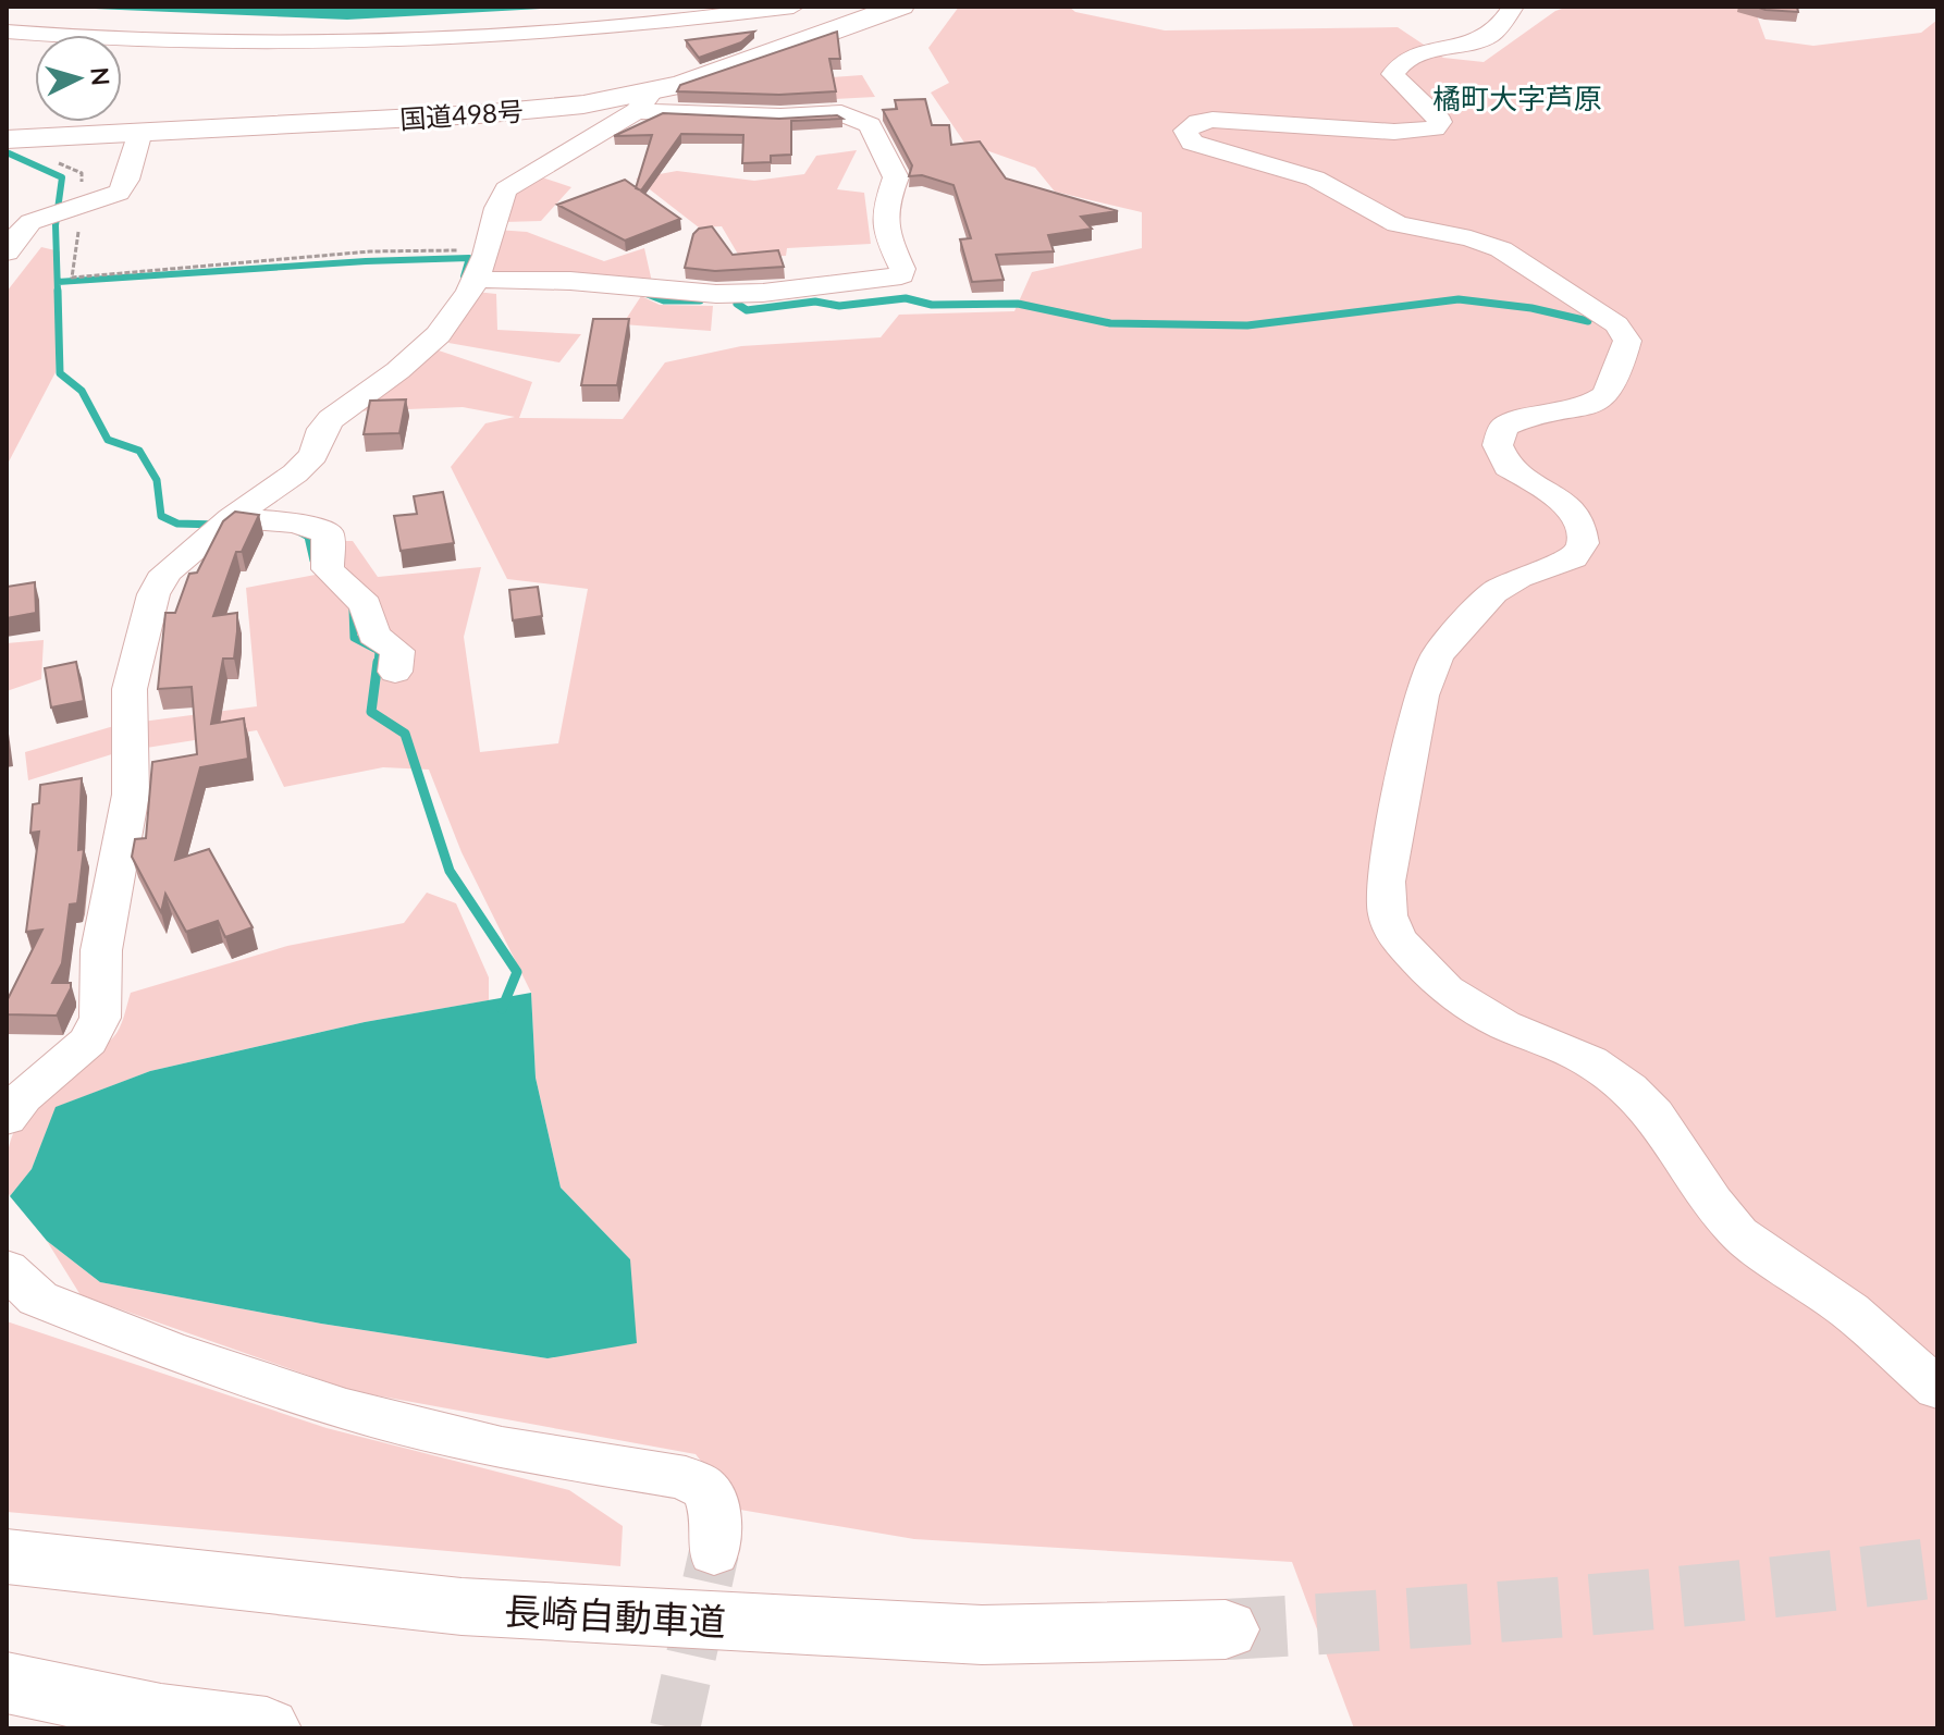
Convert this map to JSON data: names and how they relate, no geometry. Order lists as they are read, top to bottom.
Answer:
{
  "streets": {
    "highway": ["国道498号", "長崎自動車道"]
  },
  "districts": ["橘町大字芦原"],
  "north": "right"
}
